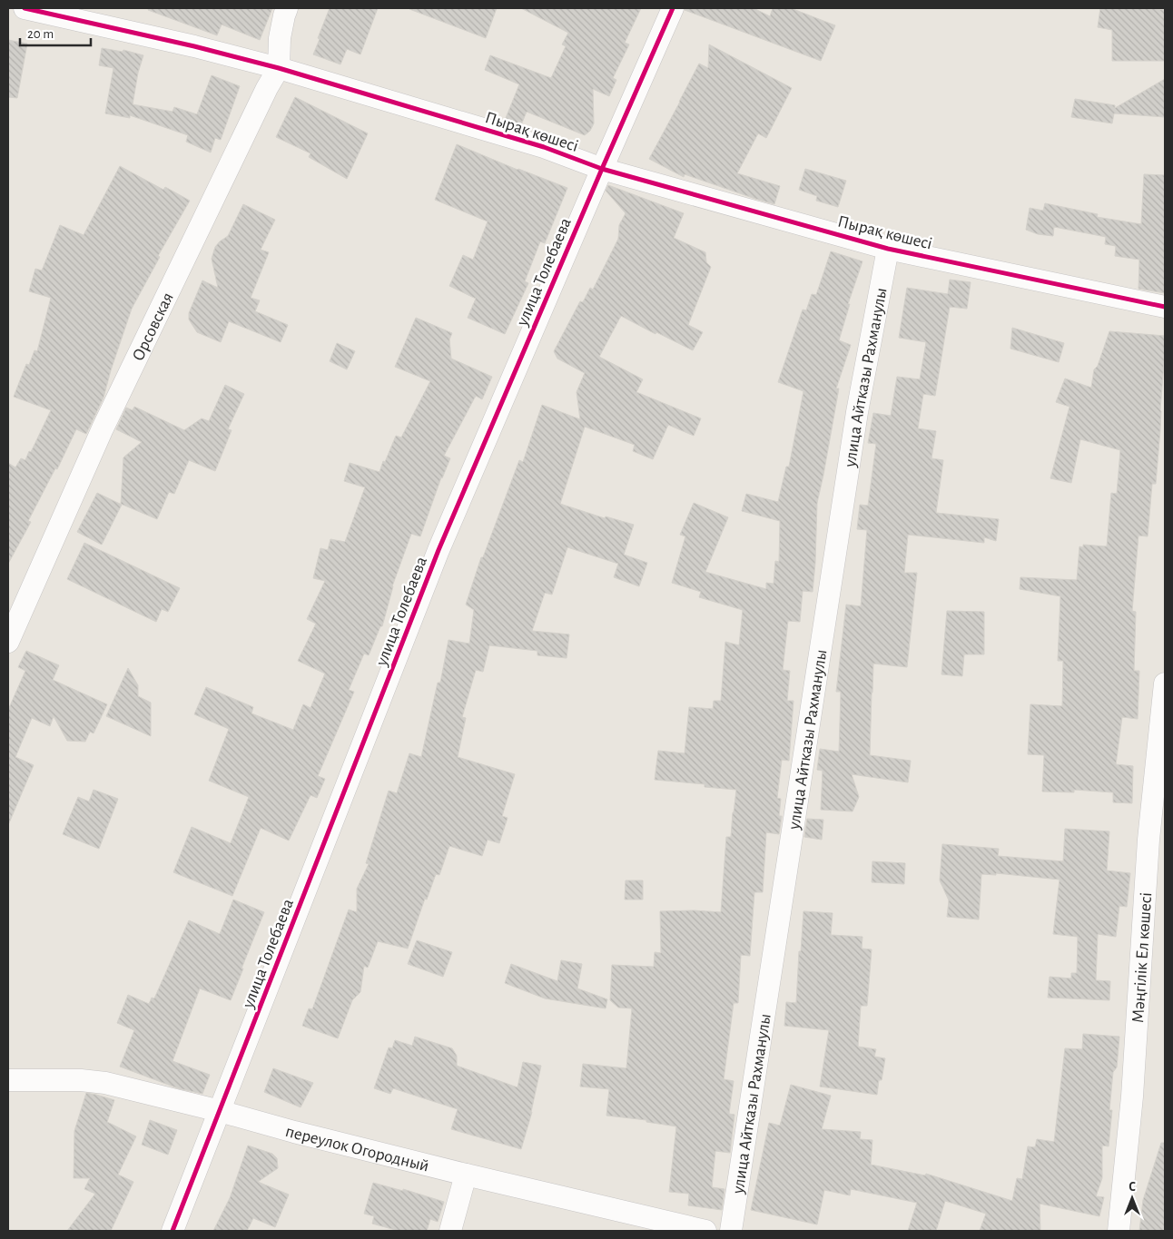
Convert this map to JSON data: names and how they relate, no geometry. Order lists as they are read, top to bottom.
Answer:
{
  "streets": {
    "street": [
      "Пырақ көшесі",
      "улица Толебаева",
      "Орсовская",
      "улица Айтказы Рахманулы",
      "Мәңгілік Ел көшесі",
      "переулок Огородный"
    ]
  },
  "crossings": [
    ["Пырақ көшесі", "улица Толебаева"],
    ["Пырақ көшесі", "Орсовская"],
    ["Пырақ көшесі", "улица Айтказы Рахманулы"],
    ["улица Толебаева", "переулок Огородный"]
  ],
  "scale_bar": "20 m",
  "north": "top"
}
